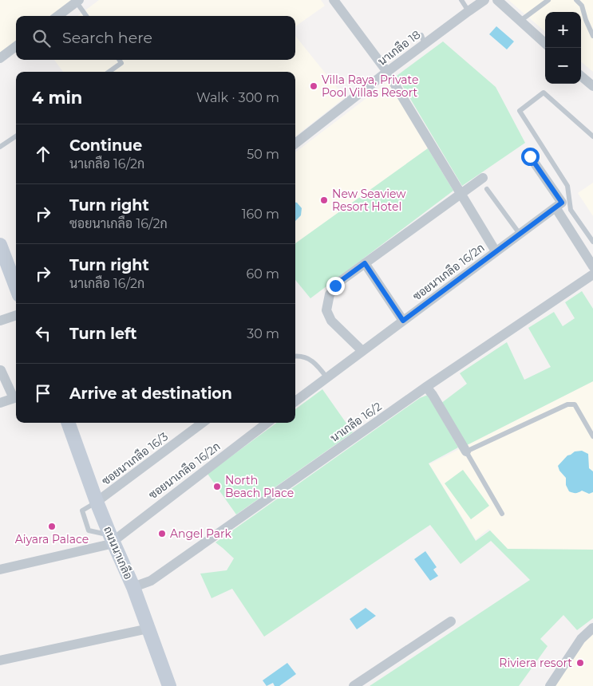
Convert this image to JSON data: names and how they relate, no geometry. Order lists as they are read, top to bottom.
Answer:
{
  "streets": {
    "street": [
      "นาเกลือ 18",
      "ซอยนาเกลือ 16/2ก",
      "นาเกลือ 16/2",
      "ซอยนาเกลือ 16/3",
      "ถนนนาเกลือ"
    ]
  },
  "crossings": [
    ["ซอยนาเกลือ 16/2ก", "ถนนนาเกลือ"],
    ["นาเกลือ 16/2", "ถนนนาเกลือ"],
    ["ซอยนาเกลือ 16/3", "ถนนนาเกลือ"]
  ],
  "places": [
    "Villa Raya, Private Pool Villas Resort",
    "New Seaview Resort Hotel",
    "North Beach Place",
    "Aiyara Palace",
    "Angel Park",
    "Riviera resort"
  ],
  "page": {
    "map_buttons": ["+", "−"],
    "search": "Search here",
    "heading": ["4 min", "Walk · 300 m"],
    "list": [
      ["Continue", "นาเกลือ 16/2ก", "50 m"],
      ["Turn right", "ซอยนาเกลือ 16/2ก", "160 m"],
      ["Turn right", "นาเกลือ 16/2ก", "60 m"],
      ["Turn left", "30 m"],
      "Arrive at destination"
    ]
  }
}
